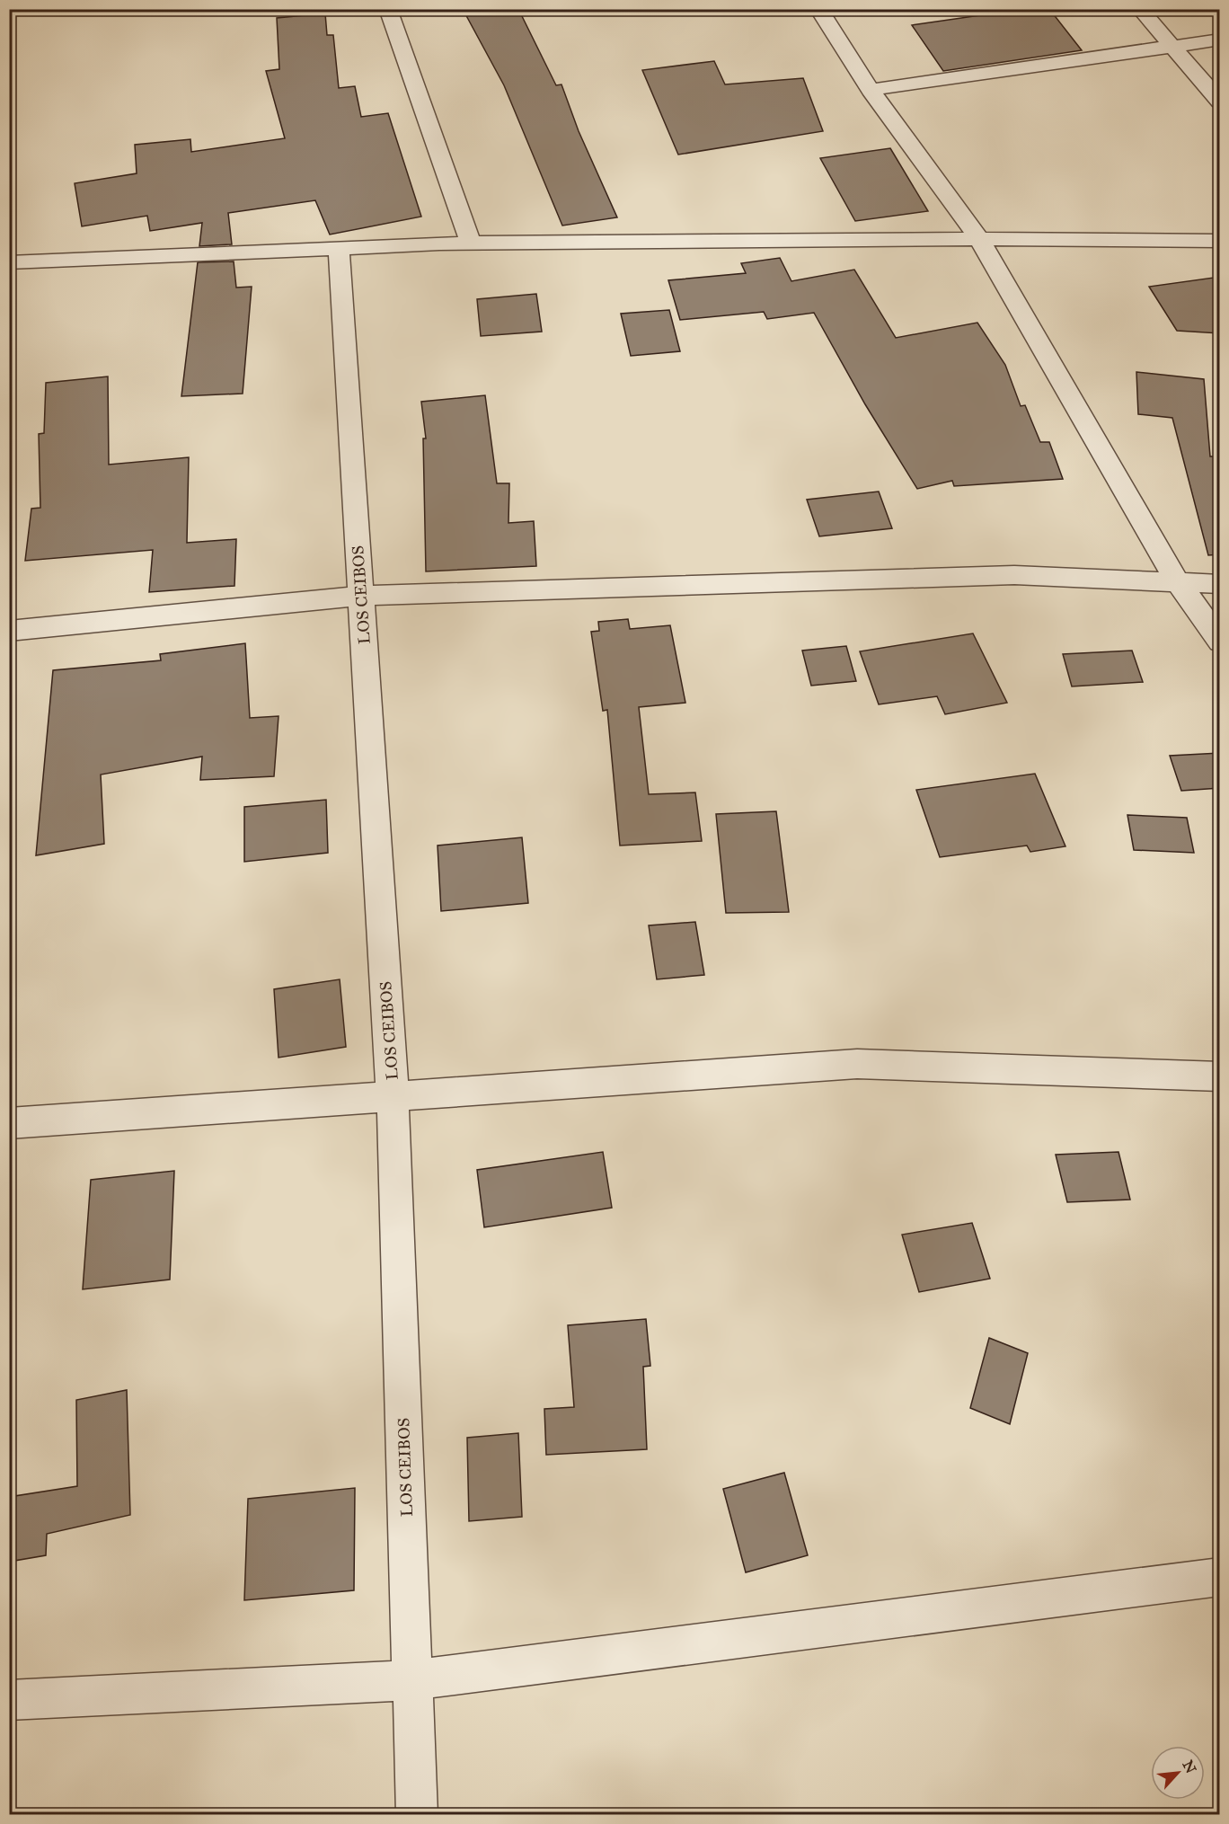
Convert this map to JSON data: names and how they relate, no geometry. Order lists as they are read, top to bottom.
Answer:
{
  "streets": {
    "street": ["LOS CEIBOS"]
  },
  "north": "top right"
}
